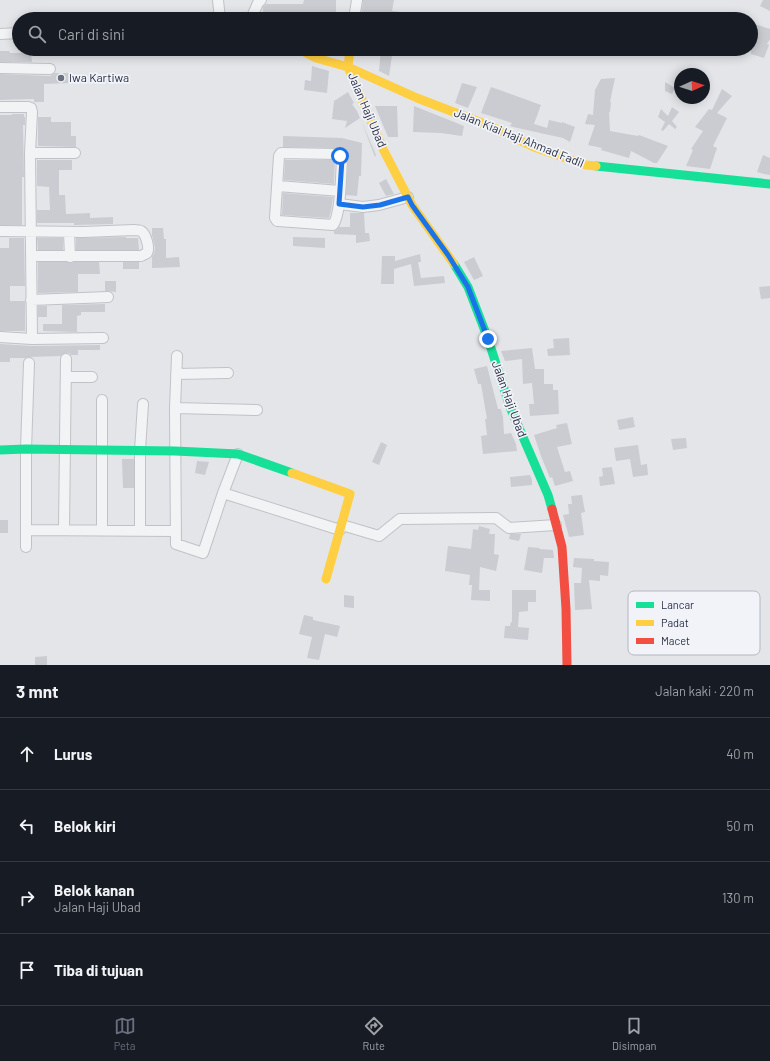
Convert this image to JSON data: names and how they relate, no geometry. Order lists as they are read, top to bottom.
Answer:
{
  "streets": {
    "street": ["Jalan Haji Ubad", "Jalan Kiai Haji Ahmad Fadil"]
  },
  "crossings": [
    ["Jalan Haji Ubad", "Jalan Kiai Haji Ahmad Fadil"]
  ],
  "places": ["Iwa Kartiwa"],
  "legend": ["Lancar", "Padat", "Macet"],
  "north": "right",
  "page": {
    "search": "Cari di sini",
    "heading": ["3 mnt", "Jalan kaki · 220 m"],
    "list": [
      ["Lurus", "40 m"],
      ["Belok kiri", "50 m"],
      ["Belok kanan", "Jalan Haji Ubad", "130 m"],
      "Tiba di tujuan"
    ],
    "nav": ["Peta", "Rute", "Disimpan"]
  }
}
